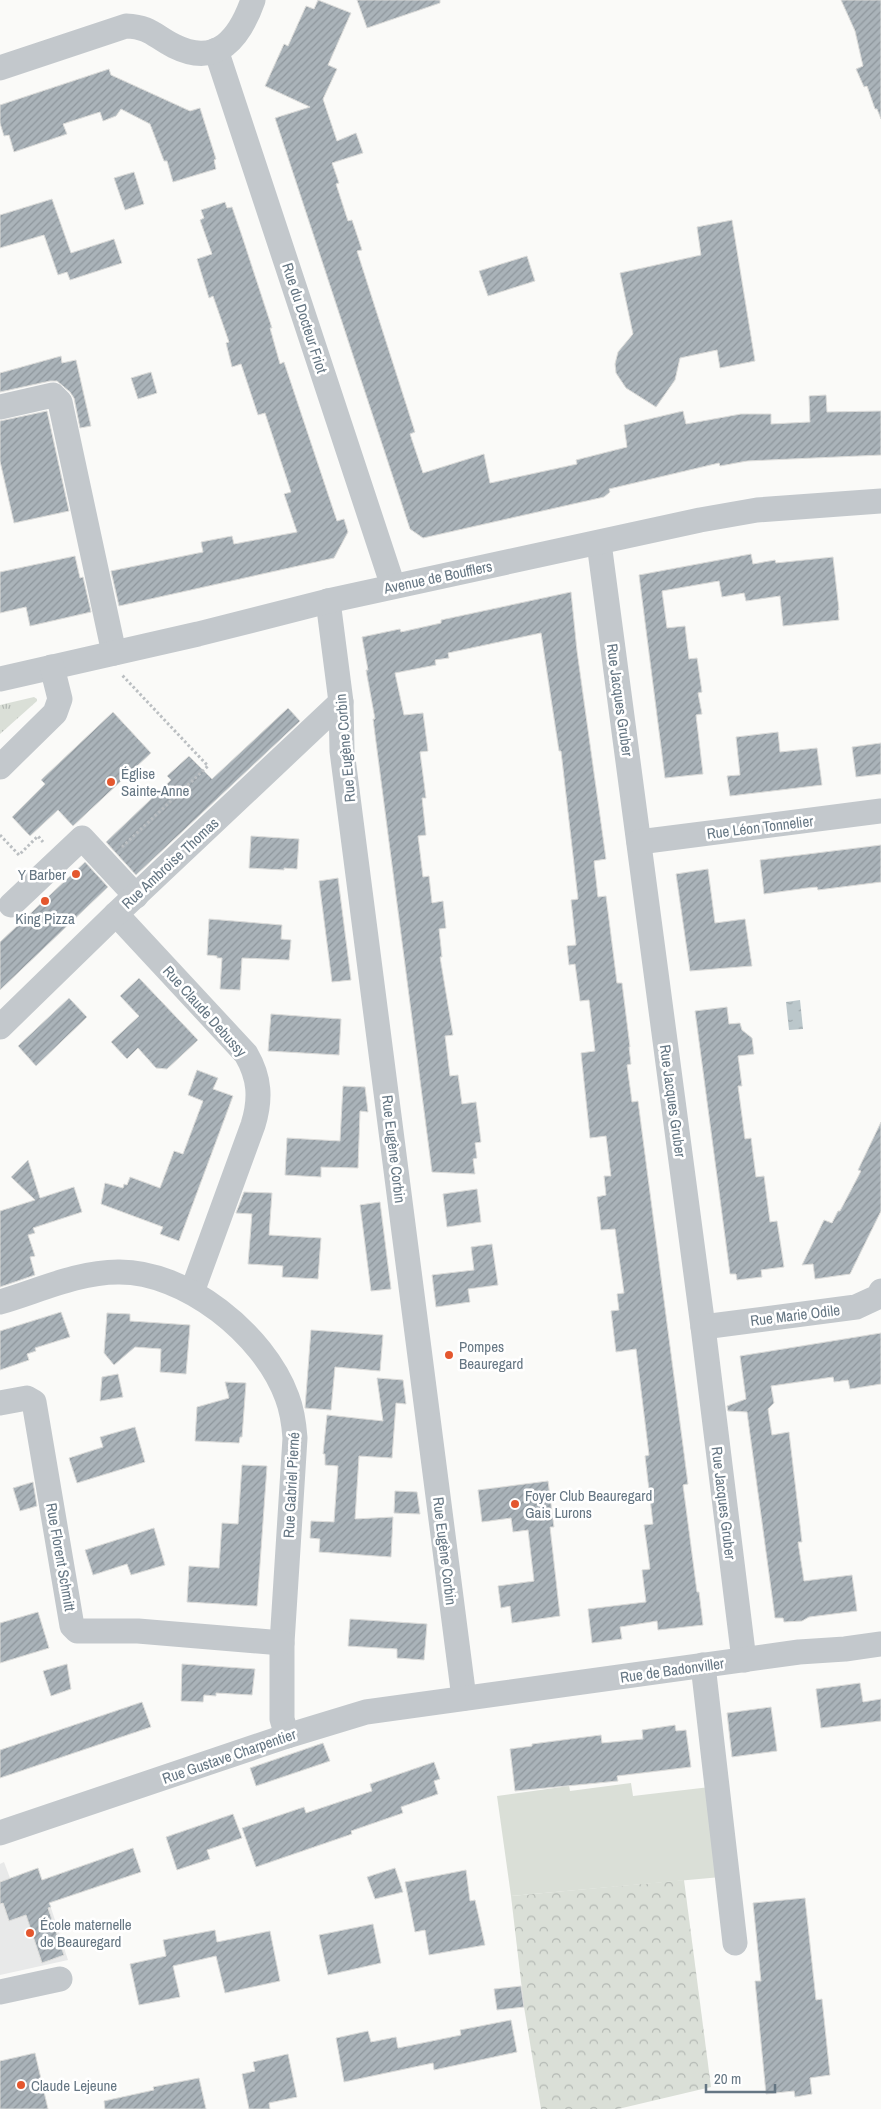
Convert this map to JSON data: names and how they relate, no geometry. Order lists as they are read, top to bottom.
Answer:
{
  "streets": {
    "street": [
      "Rue du Docteur Friot",
      "Avenue de Boufflers",
      "Rue Jacques Gruber",
      "Rue Eugène Corbin",
      "Rue Léon Tonnelier",
      "Rue Ambroise Thomas",
      "Rue Claude Debussy",
      "Rue Marie Odile",
      "Rue Gabriel Pierné",
      "Rue Florent Schmitt",
      "Rue de Badonviller",
      "Rue Gustave Charpentier"
    ]
  },
  "crossings": [
    ["Rue du Docteur Friot", "Avenue de Boufflers"],
    ["Avenue de Boufflers", "Rue Jacques Gruber"],
    ["Avenue de Boufflers", "Rue Eugène Corbin"],
    ["Rue Jacques Gruber", "Rue Léon Tonnelier"],
    ["Rue Jacques Gruber", "Rue Marie Odile"],
    ["Rue Jacques Gruber", "Rue de Badonviller"],
    ["Rue Eugène Corbin", "Rue Ambroise Thomas"],
    ["Rue Eugène Corbin", "Rue de Badonviller"],
    ["Rue Eugène Corbin", "Rue Gustave Charpentier"],
    ["Rue Ambroise Thomas", "Rue Claude Debussy"],
    ["Rue Claude Debussy", "Rue Gabriel Pierné"],
    ["Rue Gabriel Pierné", "Rue Florent Schmitt"],
    ["Rue Gabriel Pierné", "Rue Gustave Charpentier"],
    ["Rue de Badonviller", "Rue Gustave Charpentier"]
  ],
  "places": [
    "Église Sainte-Anne",
    "Y Barber",
    "King Pizza",
    "Pompes Beauregard",
    "Foyer Club Beauregard Gais Lurons",
    "École maternelle de Beauregard",
    "Claude Lejeune"
  ],
  "scale_bar": "20 m"
}
